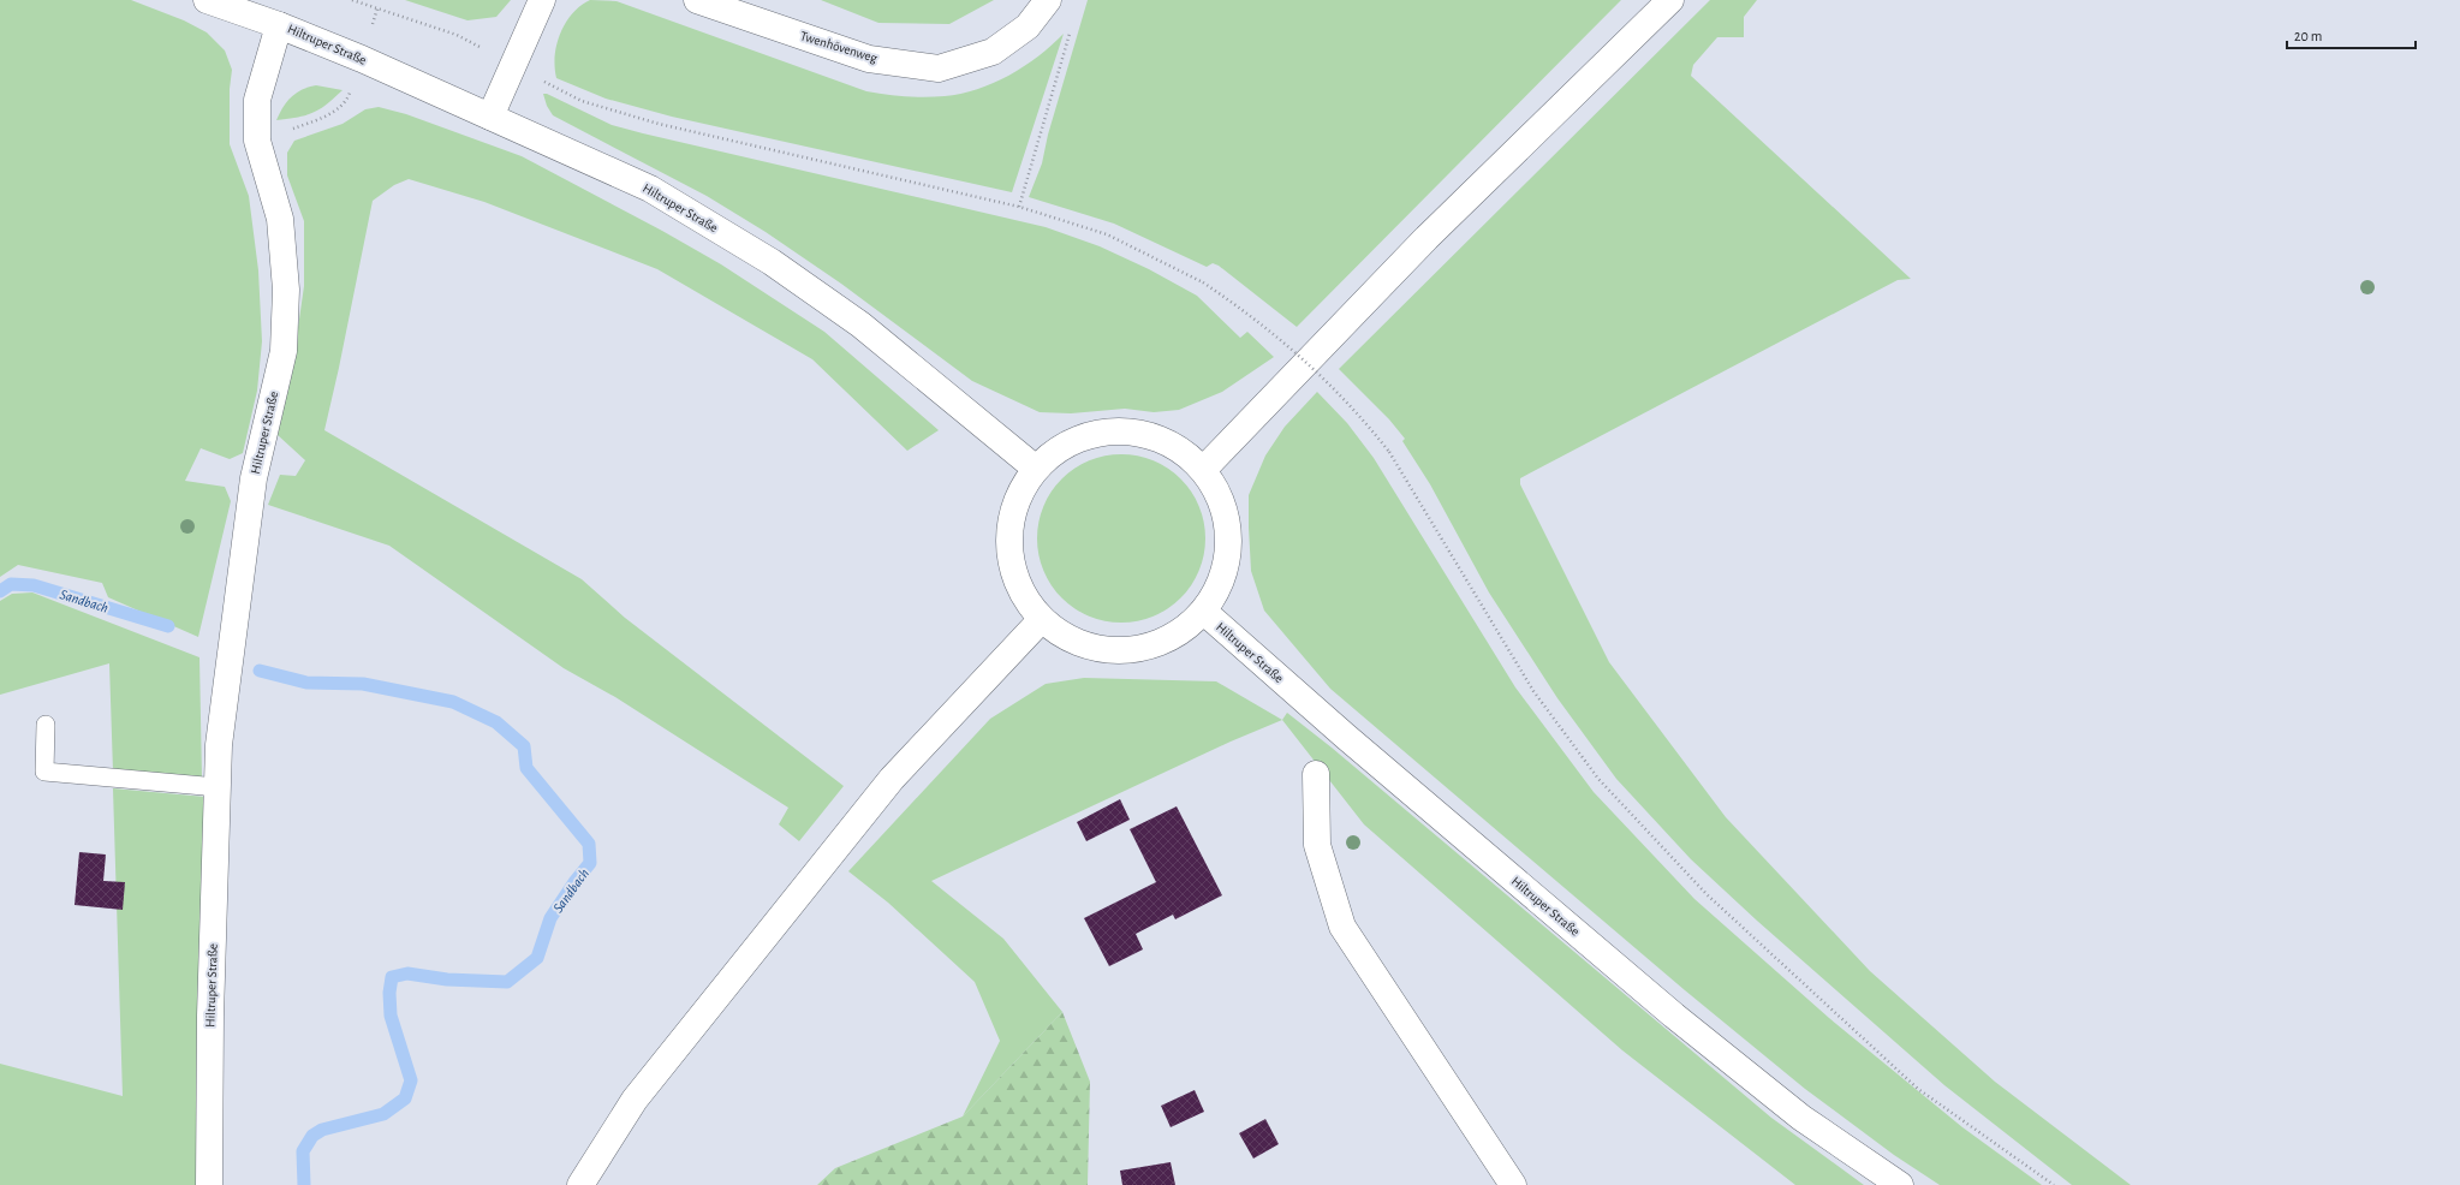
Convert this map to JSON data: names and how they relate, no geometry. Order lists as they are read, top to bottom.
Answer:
{
  "streets": {
    "street": ["Hiltruper Straße", "Twenhövenweg"]
  },
  "water": ["Sandbach"],
  "scale_bar": "20 m"
}
